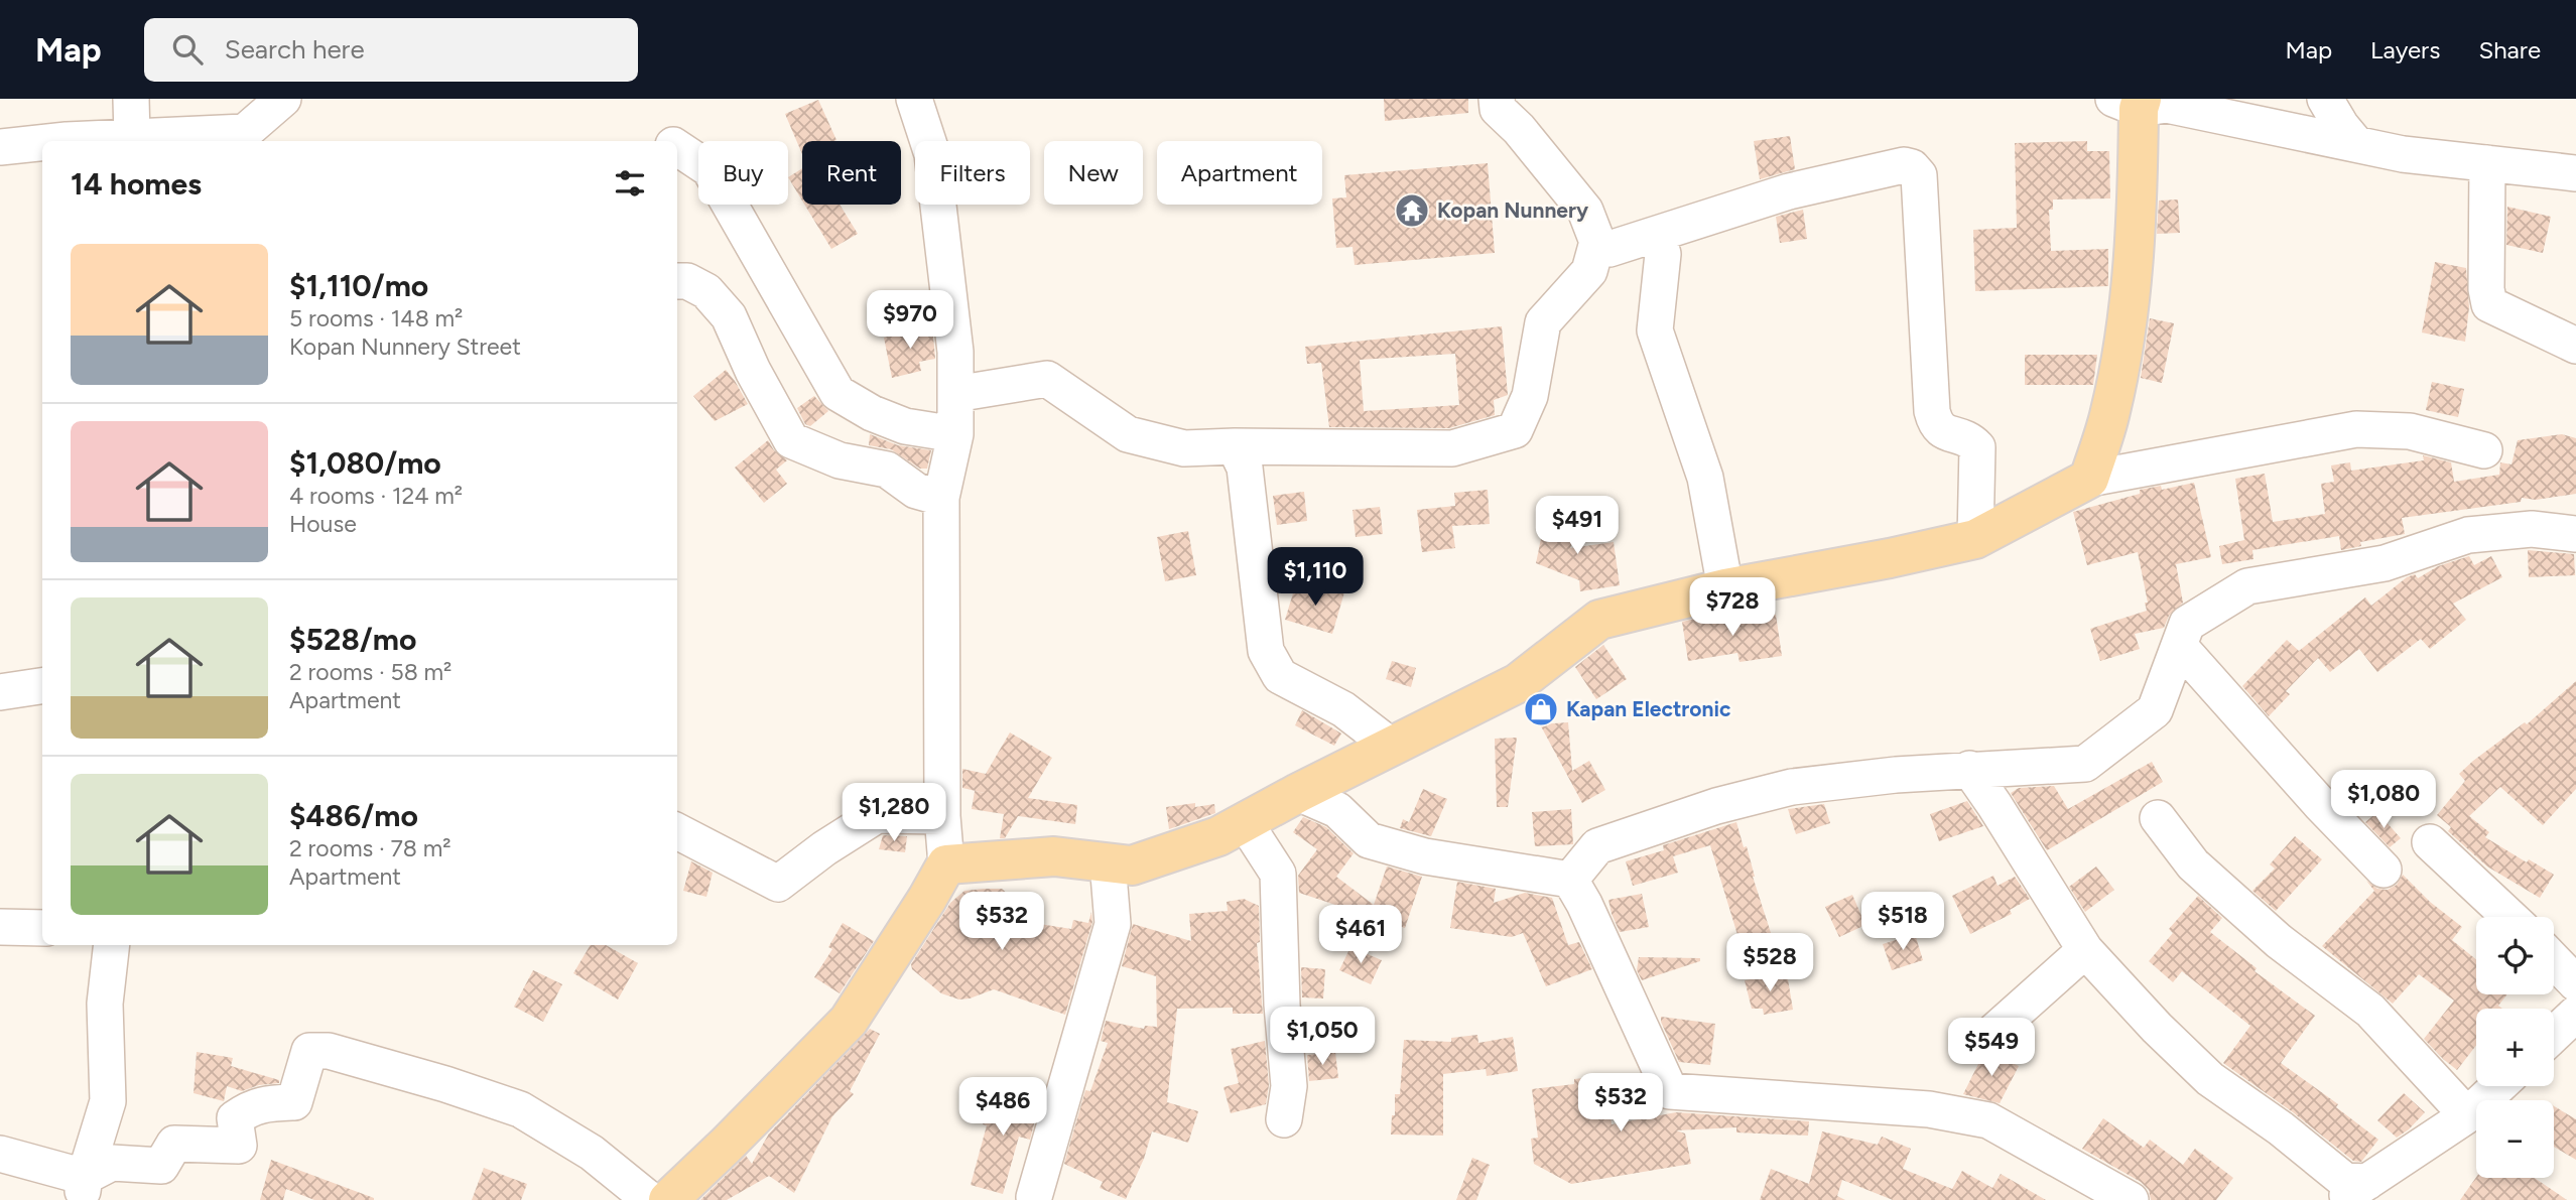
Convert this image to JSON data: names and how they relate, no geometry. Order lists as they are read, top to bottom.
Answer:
{
  "places": {
    "temple": ["Kopan Nunnery"],
    "shop": ["Kapan Electronic"]
  },
  "page": {
    "header": "Map",
    "search": "Search here",
    "nav": ["Map", "Layers", "Share"],
    "chip": [
      "Buy",
      "Rent",
      "Filters",
      "New",
      "Apartment"
    ],
    "heading": "14 homes",
    "list": [
      {
        "name": "$1,110/mo",
        "note": "5 rooms · 148 m² · Kopan Nunnery Street"
      },
      {
        "name": "$1,080/mo",
        "note": "4 rooms · 124 m² · House"
      },
      {
        "name": "$528/mo",
        "note": "2 rooms · 58 m² · Apartment"
      },
      {
        "name": "$486/mo",
        "note": "2 rooms · 78 m² · Apartment"
      }
    ],
    "price": [
      "$970",
      "$491",
      "$1,110",
      "$728",
      "$1,080",
      "$1,280",
      "$532",
      "$518",
      "$461",
      "$528",
      "$1,050",
      "$549",
      "$532",
      "$486"
    ],
    "map_buttons": ["+", "−"]
  }
}
